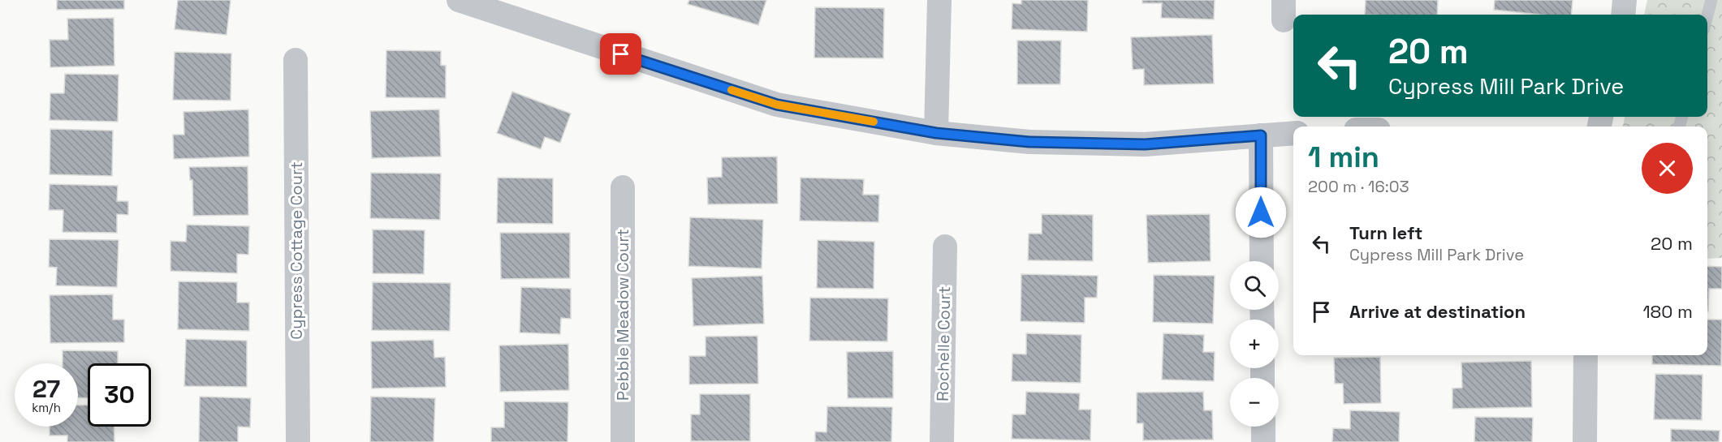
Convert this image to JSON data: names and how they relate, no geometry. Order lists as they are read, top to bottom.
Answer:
{
  "streets": {
    "street": ["Cypress Cottage Court", "Pebble Meadow Court", "Rochelle Court"]
  },
  "page": {
    "turn": ["20 m", "Cypress Mill Park Drive"],
    "heading": ["1 min", "200 m · 16:03"],
    "list": [
      {
        "name": "Turn left",
        "note": "Cypress Mill Park Drive",
        "value": "20 m"
      },
      {
        "name": "Arrive at destination",
        "value": "180 m"
      }
    ],
    "map_buttons": ["+", "−"],
    "speed": "27 km/h",
    "limit": "30"
  }
}
